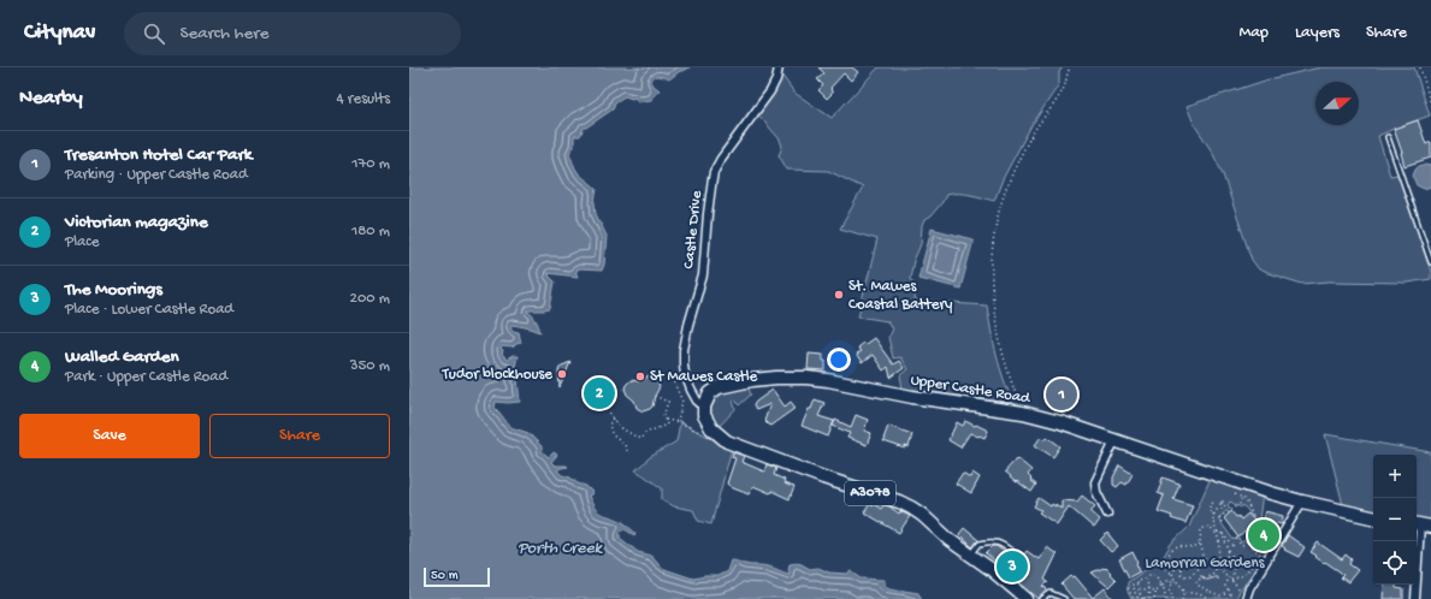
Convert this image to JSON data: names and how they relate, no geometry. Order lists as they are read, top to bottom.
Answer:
{
  "streets": {
    "main road": ["Upper Castle Road", "A3078"],
    "street": ["Castle Drive"]
  },
  "crossings": [
    ["Castle Drive", "Upper Castle Road"],
    ["Castle Drive", "A3078"],
    ["Upper Castle Road", "A3078"]
  ],
  "water": ["Porth Creek"],
  "parks": ["Lamorran Gardens"],
  "places": ["St. Mawes Coastal Battery", "Tudor blockhouse", "St Mawes Castle"],
  "scale_bar": "50 m",
  "north": "right",
  "page": {
    "header": "Citynav",
    "search": "Search here",
    "nav": ["Map", "Layers", "Share"],
    "heading": ["Nearby", "4 results"],
    "list": [
      {
        "mark": "1",
        "name": "Tresanton Hotel Car Park",
        "note": "Parking · Upper Castle Road",
        "value": "170 m"
      },
      {
        "mark": "2",
        "name": "Victorian magazine",
        "note": "Place",
        "value": "180 m"
      },
      {
        "mark": "3",
        "name": "The Moorings",
        "note": "Place · Lower Castle Road",
        "value": "200 m"
      },
      {
        "mark": "4",
        "name": "Walled Garden",
        "note": "Park · Upper Castle Road",
        "value": "350 m"
      }
    ],
    "pins": [
      "2",
      "1",
      "4",
      "3"
    ],
    "buttons": ["Save", "Share"],
    "map_buttons": ["+", "−"],
    "scale": "50 m"
  }
}
